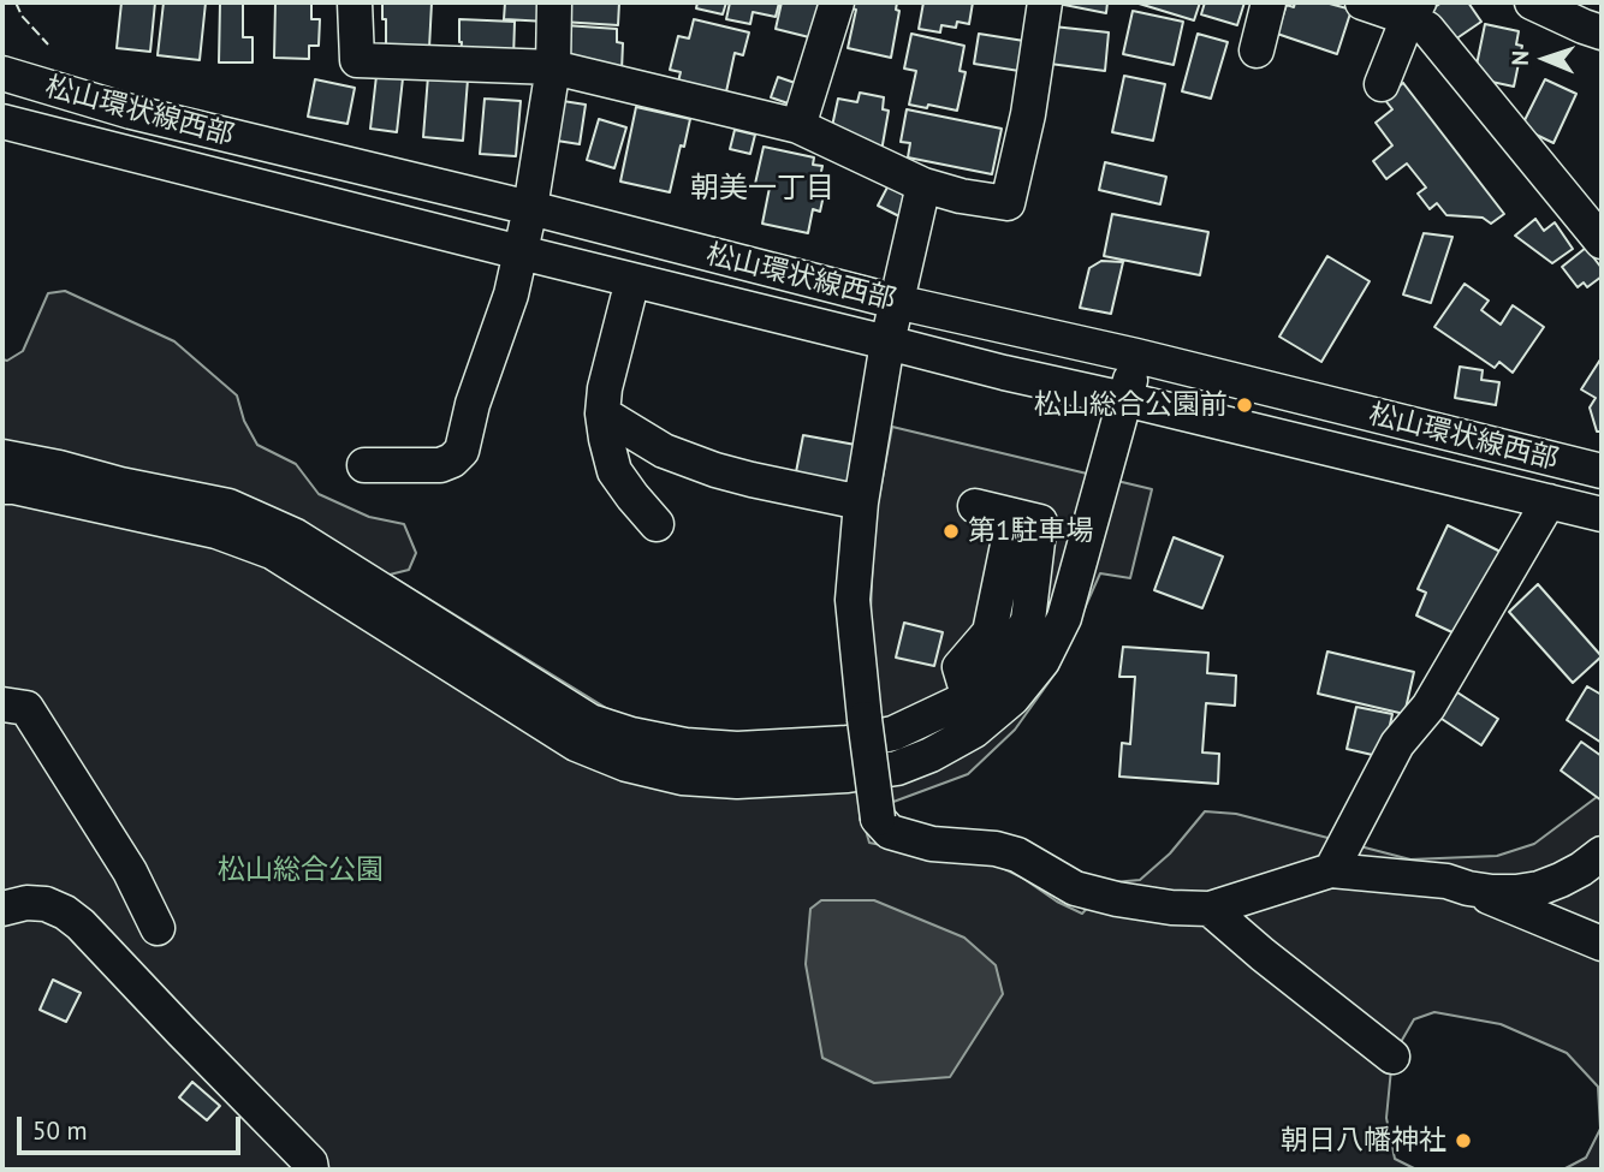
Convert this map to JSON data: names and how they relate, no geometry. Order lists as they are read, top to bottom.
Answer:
{
  "streets": {
    "street": ["松山環状線西部"]
  },
  "districts": ["朝美一丁目"],
  "parks": ["松山総合公園"],
  "places": ["松山総合公園前", "第1駐車場", "朝日八幡神社"],
  "scale_bar": "50 m",
  "north": "left"
}
